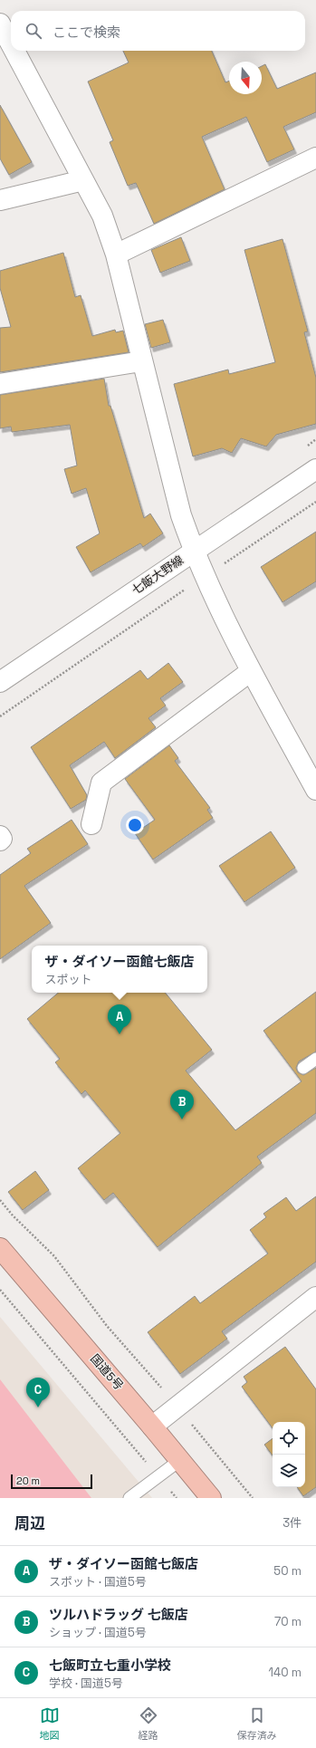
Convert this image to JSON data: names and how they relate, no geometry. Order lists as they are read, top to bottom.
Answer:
{
  "streets": {
    "highway": ["国道5号"],
    "street": ["七飯大野線"]
  },
  "scale_bar": "20 m",
  "north": "bottom",
  "page": {
    "search": "ここで検索",
    "popup": ["ザ・ダイソー函館七飯店", "スポット"],
    "pins": ["A", "B", "C"],
    "scale": "20 m",
    "heading": ["周辺", "3件"],
    "list": [
      {
        "mark": "A",
        "name": "ザ・ダイソー函館七飯店",
        "note": "スポット · 国道5号",
        "value": "50 m"
      },
      {
        "mark": "B",
        "name": "ツルハドラッグ 七飯店",
        "note": "ショップ · 国道5号",
        "value": "70 m"
      },
      {
        "mark": "C",
        "name": "七飯町立七重小学校",
        "note": "学校 · 国道5号",
        "value": "140 m"
      }
    ],
    "nav": ["地図", "経路", "保存済み"]
  }
}
